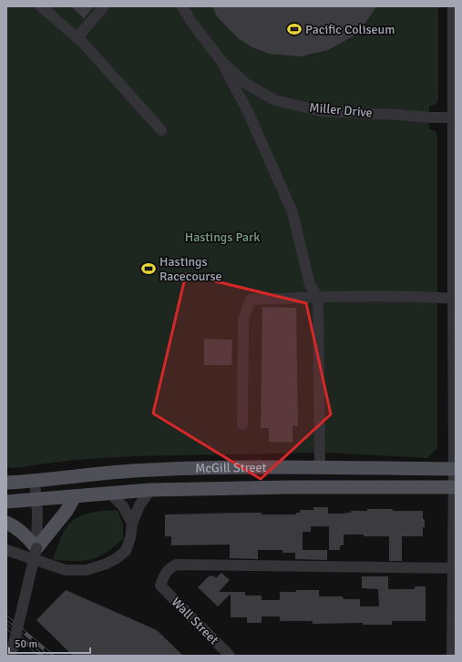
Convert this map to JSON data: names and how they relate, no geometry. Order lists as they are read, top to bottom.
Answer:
{
  "streets": {
    "main road": ["McGill Street"],
    "street": ["Miller Drive", "Wall Street"]
  },
  "parks": ["Hastings Park"],
  "places": {
    "sports": ["Pacific Coliseum", "Hastings Racecourse"]
  },
  "scale_bar": "50 m"
}
